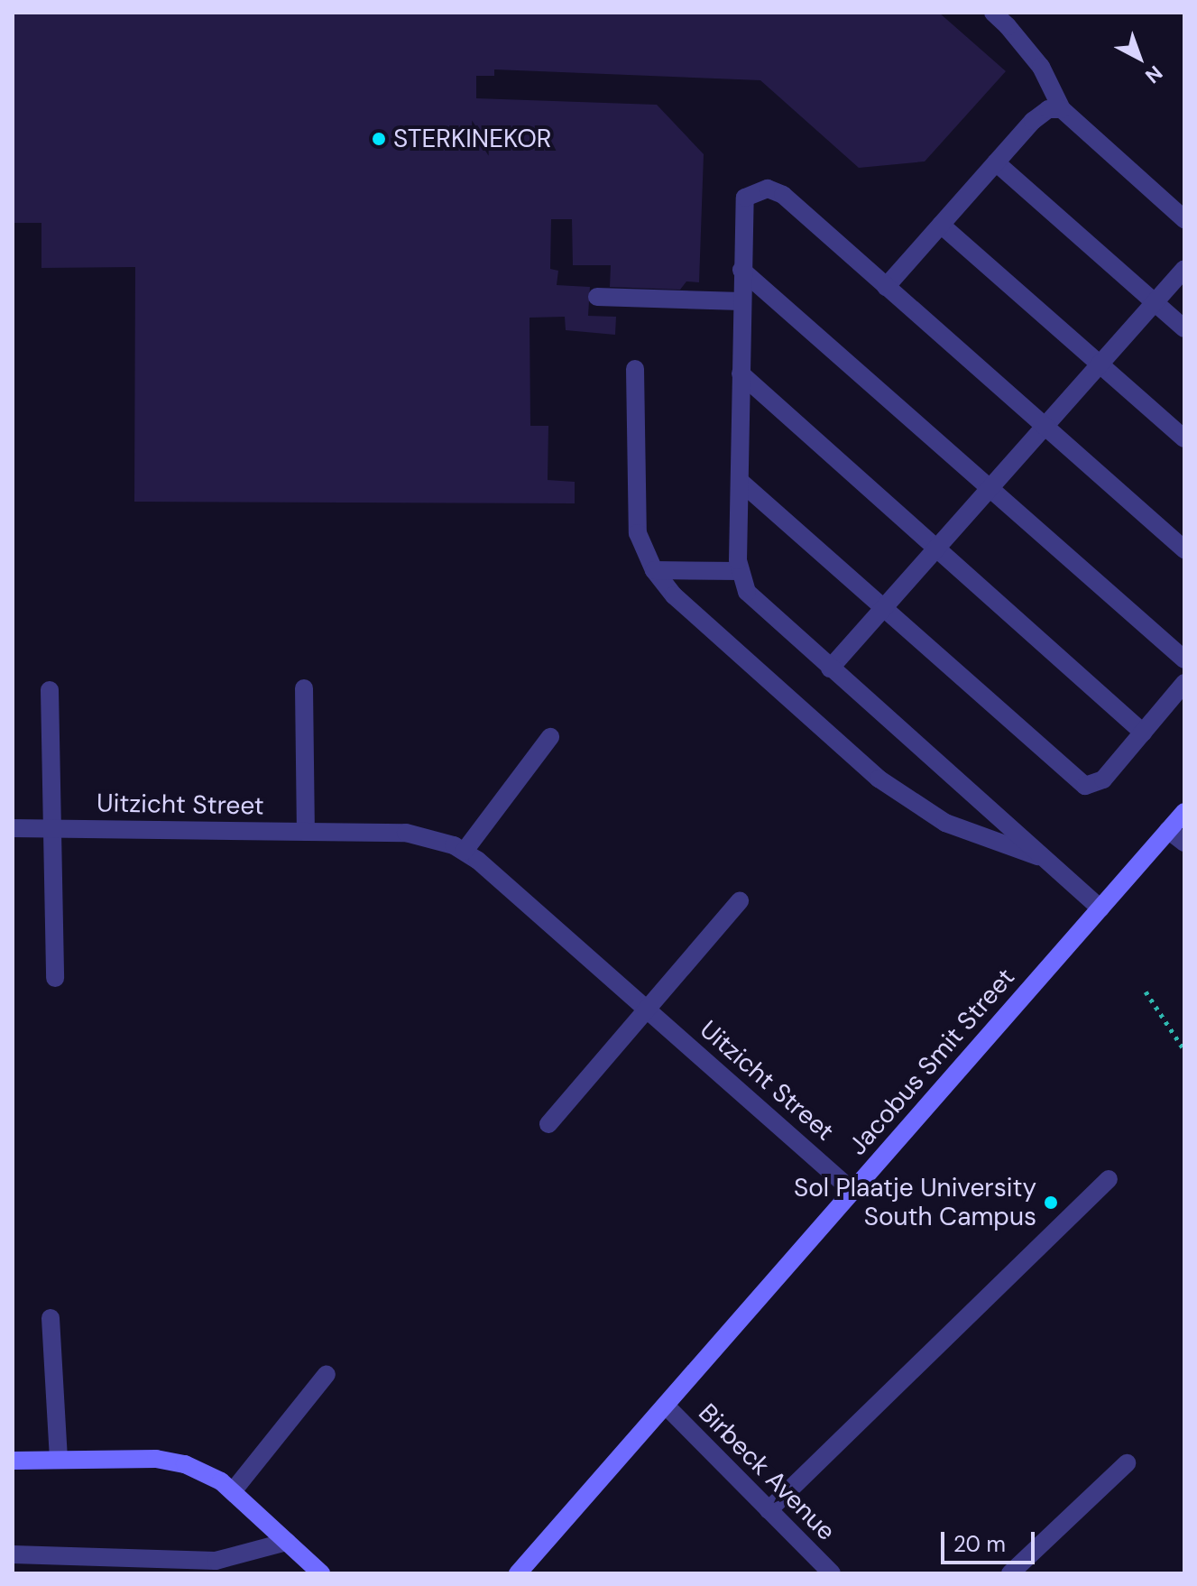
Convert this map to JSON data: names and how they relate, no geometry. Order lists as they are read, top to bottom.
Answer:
{
  "streets": {
    "street": ["Uitzicht Street", "Jacobus Smit Street", "Birbeck Avenue"]
  },
  "crossings": [
    ["Uitzicht Street", "Jacobus Smit Street"],
    ["Jacobus Smit Street", "Birbeck Avenue"]
  ],
  "places": ["STERKINEKOR", "Sol Plaatje University South Campus"],
  "scale_bar": "20 m",
  "north": "bottom right"
}
